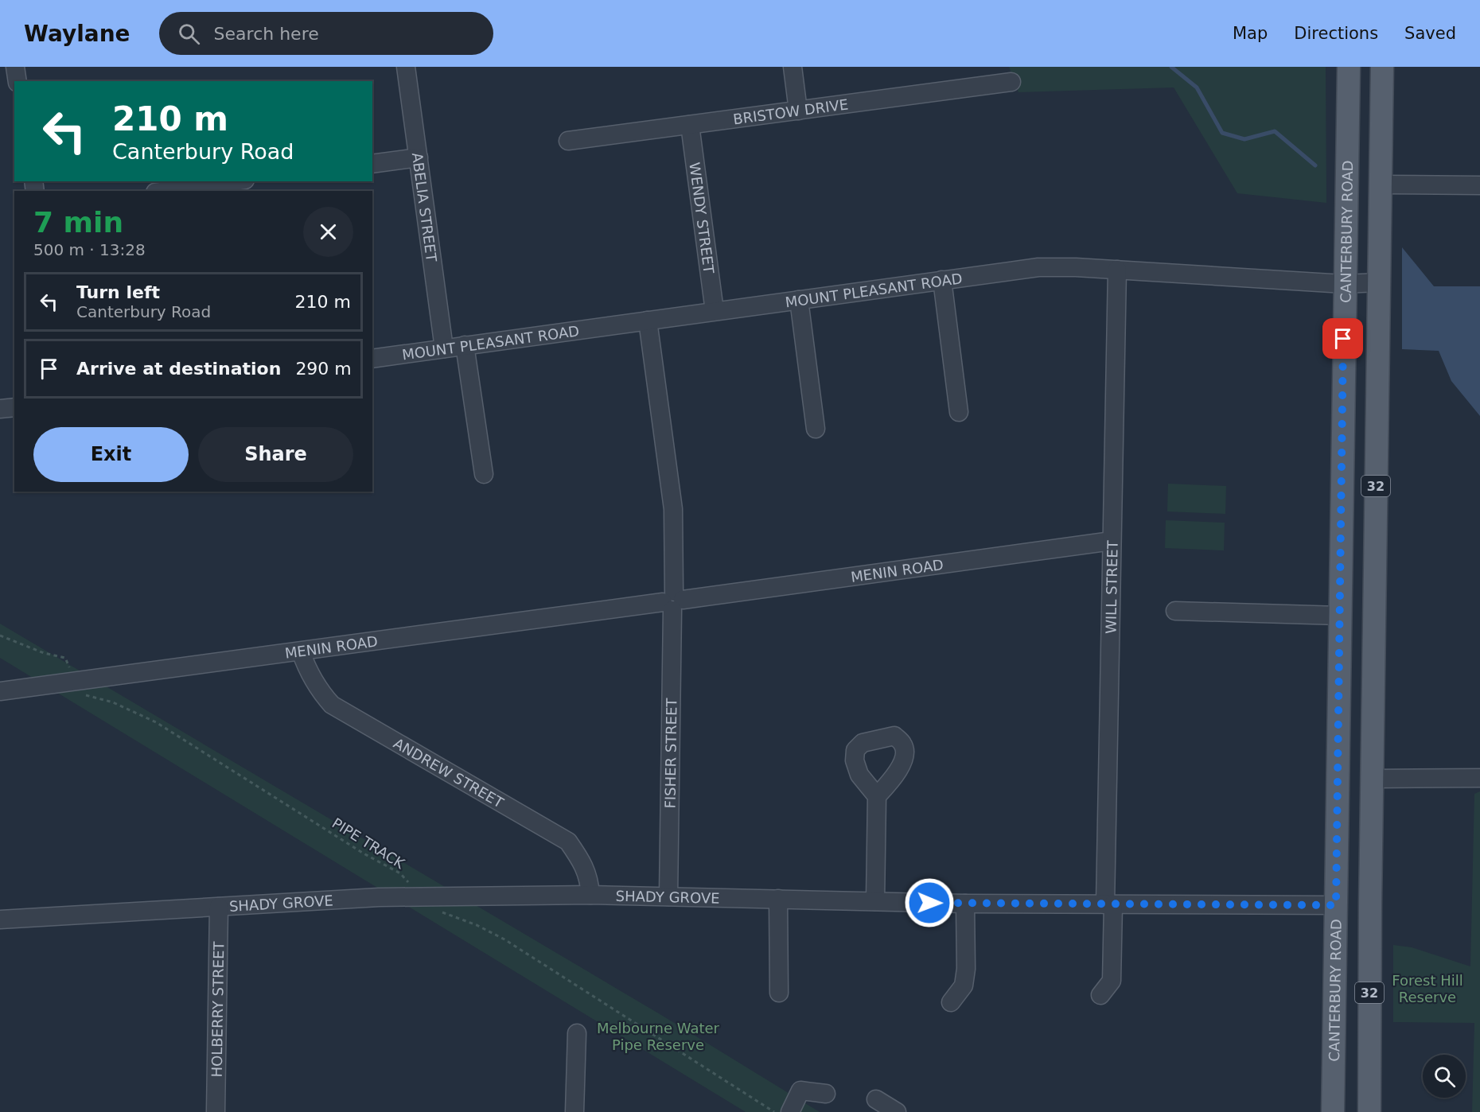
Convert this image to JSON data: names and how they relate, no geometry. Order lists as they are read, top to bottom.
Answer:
{
  "streets": {
    "main road": ["CANTERBURY ROAD", "32"],
    "street": [
      "BRISTOW DRIVE",
      "ABELIA STREET",
      "WENDY STREET",
      "MOUNT PLEASANT ROAD",
      "MENIN ROAD",
      "WILL STREET",
      "FISHER STREET",
      "ANDREW STREET",
      "SHADY GROVE",
      "HOLBERRY STREET"
    ],
    "path": ["PIPE TRACK"]
  },
  "crossings": [
    ["BRISTOW DRIVE", "WENDY STREET"],
    ["ABELIA STREET", "MOUNT PLEASANT ROAD"],
    ["WENDY STREET", "MOUNT PLEASANT ROAD"],
    ["CANTERBURY ROAD", "MOUNT PLEASANT ROAD"],
    ["CANTERBURY ROAD", "SHADY GROVE"],
    ["MOUNT PLEASANT ROAD", "32"],
    ["MOUNT PLEASANT ROAD", "WILL STREET"],
    ["MOUNT PLEASANT ROAD", "FISHER STREET"],
    ["MENIN ROAD", "WILL STREET"],
    ["MENIN ROAD", "FISHER STREET"],
    ["MENIN ROAD", "ANDREW STREET"],
    ["MENIN ROAD", "PIPE TRACK"],
    ["WILL STREET", "SHADY GROVE"],
    ["FISHER STREET", "SHADY GROVE"],
    ["ANDREW STREET", "SHADY GROVE"],
    ["PIPE TRACK", "SHADY GROVE"],
    ["SHADY GROVE", "HOLBERRY STREET"]
  ],
  "parks": ["Forest Hill Reserve", "Melbourne Water Pipe Reserve"],
  "page": {
    "header": "Waylane",
    "search": "Search here",
    "nav": ["Map", "Directions", "Saved"],
    "turn": ["210 m", "Canterbury Road"],
    "heading": ["7 min", "500 m · 13:28"],
    "list": [
      {
        "name": "Turn left",
        "note": "Canterbury Road",
        "value": "210 m"
      },
      {
        "name": "Arrive at destination",
        "value": "290 m"
      }
    ],
    "buttons": ["Exit", "Share"]
  }
}
